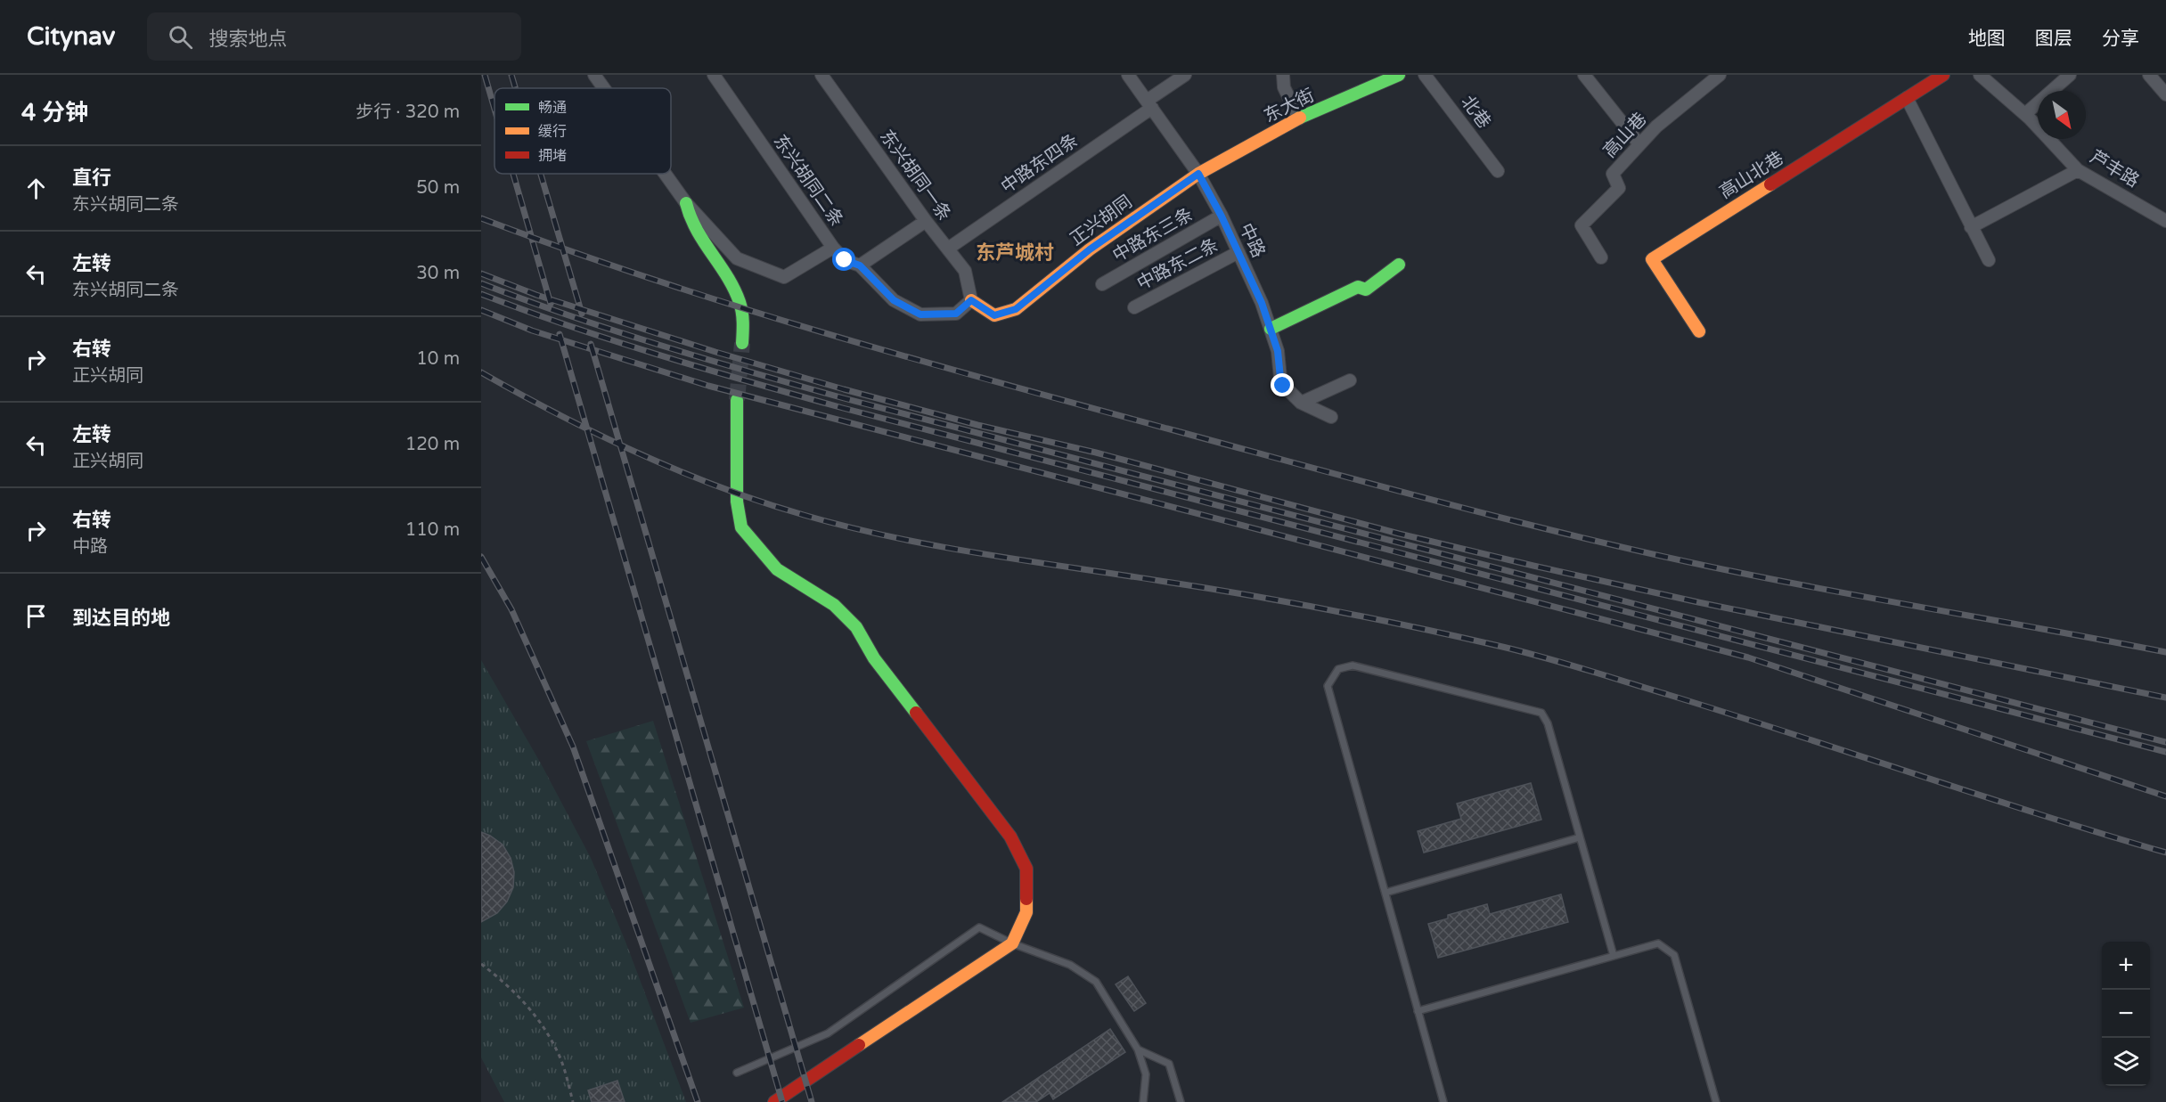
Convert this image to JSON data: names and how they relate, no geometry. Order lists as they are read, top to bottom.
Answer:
{
  "streets": {
    "street": [
      "东大街",
      "北巷",
      "高山巷",
      "中路东四条",
      "芦丰路",
      "东兴胡同一条",
      "高山北巷",
      "东兴胡同二条",
      "正兴胡同",
      "中路东三条",
      "中路",
      "中路东二条"
    ]
  },
  "crossings": [
    ["东大街", "正兴胡同"],
    ["东大街", "中路"],
    ["中路东四条", "东兴胡同一条"],
    ["中路东四条", "中路"],
    ["东兴胡同一条", "东兴胡同二条"],
    ["东兴胡同一条", "正兴胡同"],
    ["东兴胡同二条", "正兴胡同"],
    ["正兴胡同", "中路"],
    ["中路东三条", "中路"],
    ["中路", "中路东二条"]
  ],
  "districts": ["东芦城村"],
  "legend": ["畅通", "缓行", "拥堵"],
  "north": "bottom right",
  "page": {
    "header": "Citynav",
    "search": "搜索地点",
    "nav": ["地图", "图层", "分享"],
    "heading": ["4 分钟", "步行 · 320 m"],
    "list": [
      ["直行", "东兴胡同二条", "50 m"],
      ["左转", "东兴胡同二条", "30 m"],
      ["右转", "正兴胡同", "10 m"],
      ["左转", "正兴胡同", "120 m"],
      ["右转", "中路", "110 m"],
      "到达目的地"
    ],
    "map_buttons": ["+", "−"]
  }
}
